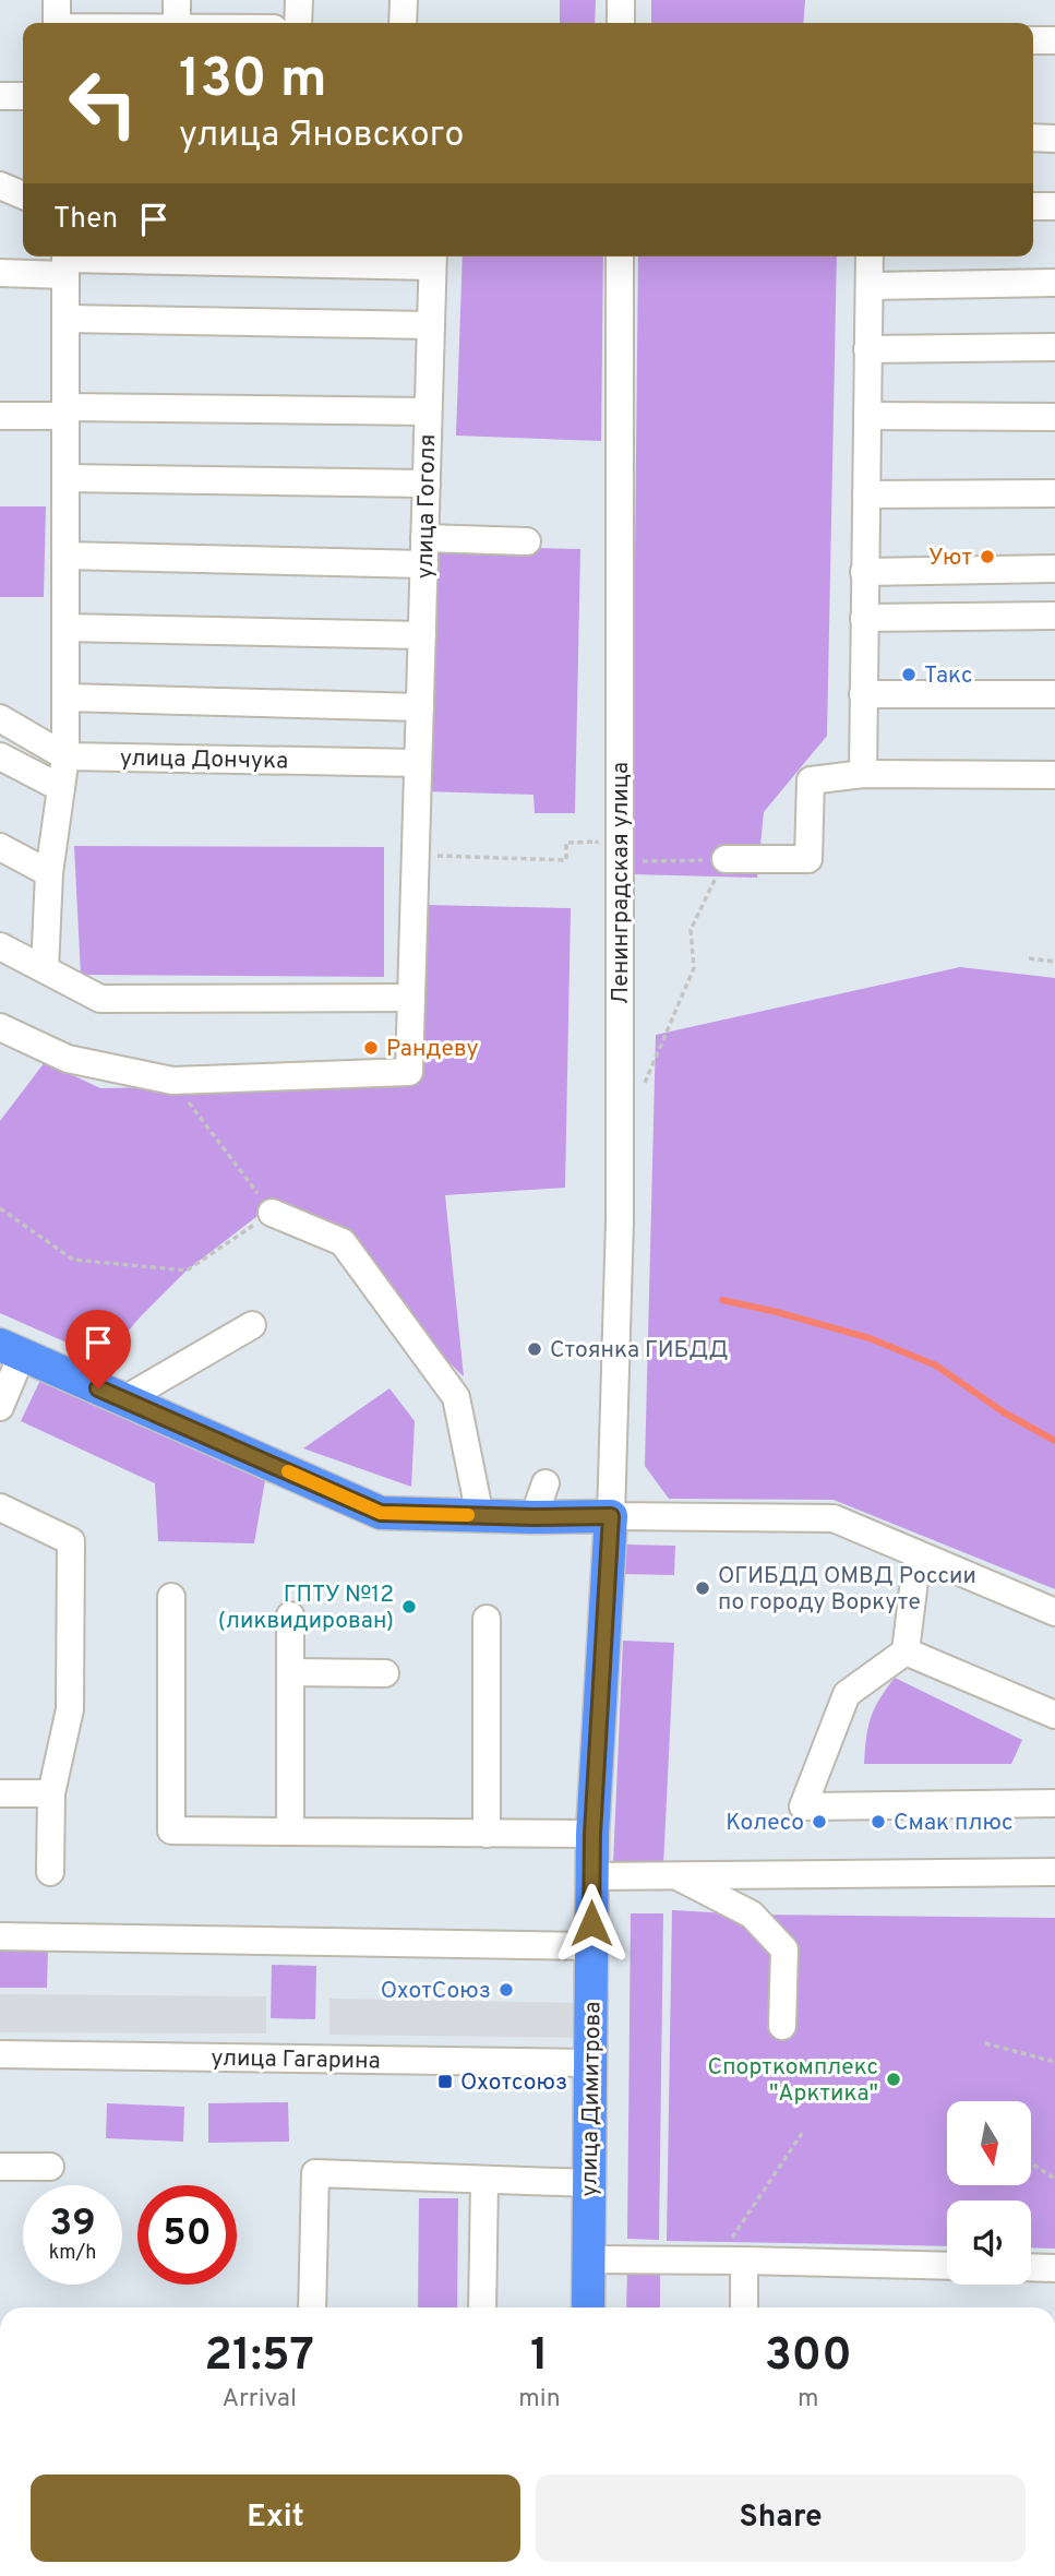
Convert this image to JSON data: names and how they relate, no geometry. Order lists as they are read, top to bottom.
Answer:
{
  "streets": {
    "main road": ["улица Димитрова"],
    "street": [
      "улица Гоголя",
      "улица Дончука",
      "Ленинградская улица",
      "улица Гагарина"
    ]
  },
  "crossings": [
    ["улица Гоголя", "улица Дончука"],
    ["Ленинградская улица", "улица Димитрова"],
    ["улица Гагарина", "улица Димитрова"]
  ],
  "places": {
    "other": [
      "Уют",
      "Такс",
      "Рандеву",
      "Стоянка ГИБДД",
      "ОГИБДД ОМВД России по городу Воркуте",
      "ГПТУ №12 (ликвидирован)",
      "Колесо",
      "Смак плюс",
      "ОхотСоюз",
      "Спорткомплекс \"Арктика\""
    ],
    "transit": ["Охотсоюз"]
  },
  "north": "bottom",
  "page": {
    "turn": ["130 m", "улица Яновского"],
    "then": "Then",
    "speed": "39 km/h",
    "limit": "50",
    "eta": [
      "21:57",
      "Arrival",
      "1",
      "min",
      "300",
      "m"
    ],
    "buttons": ["Exit", "Share"]
  }
}
